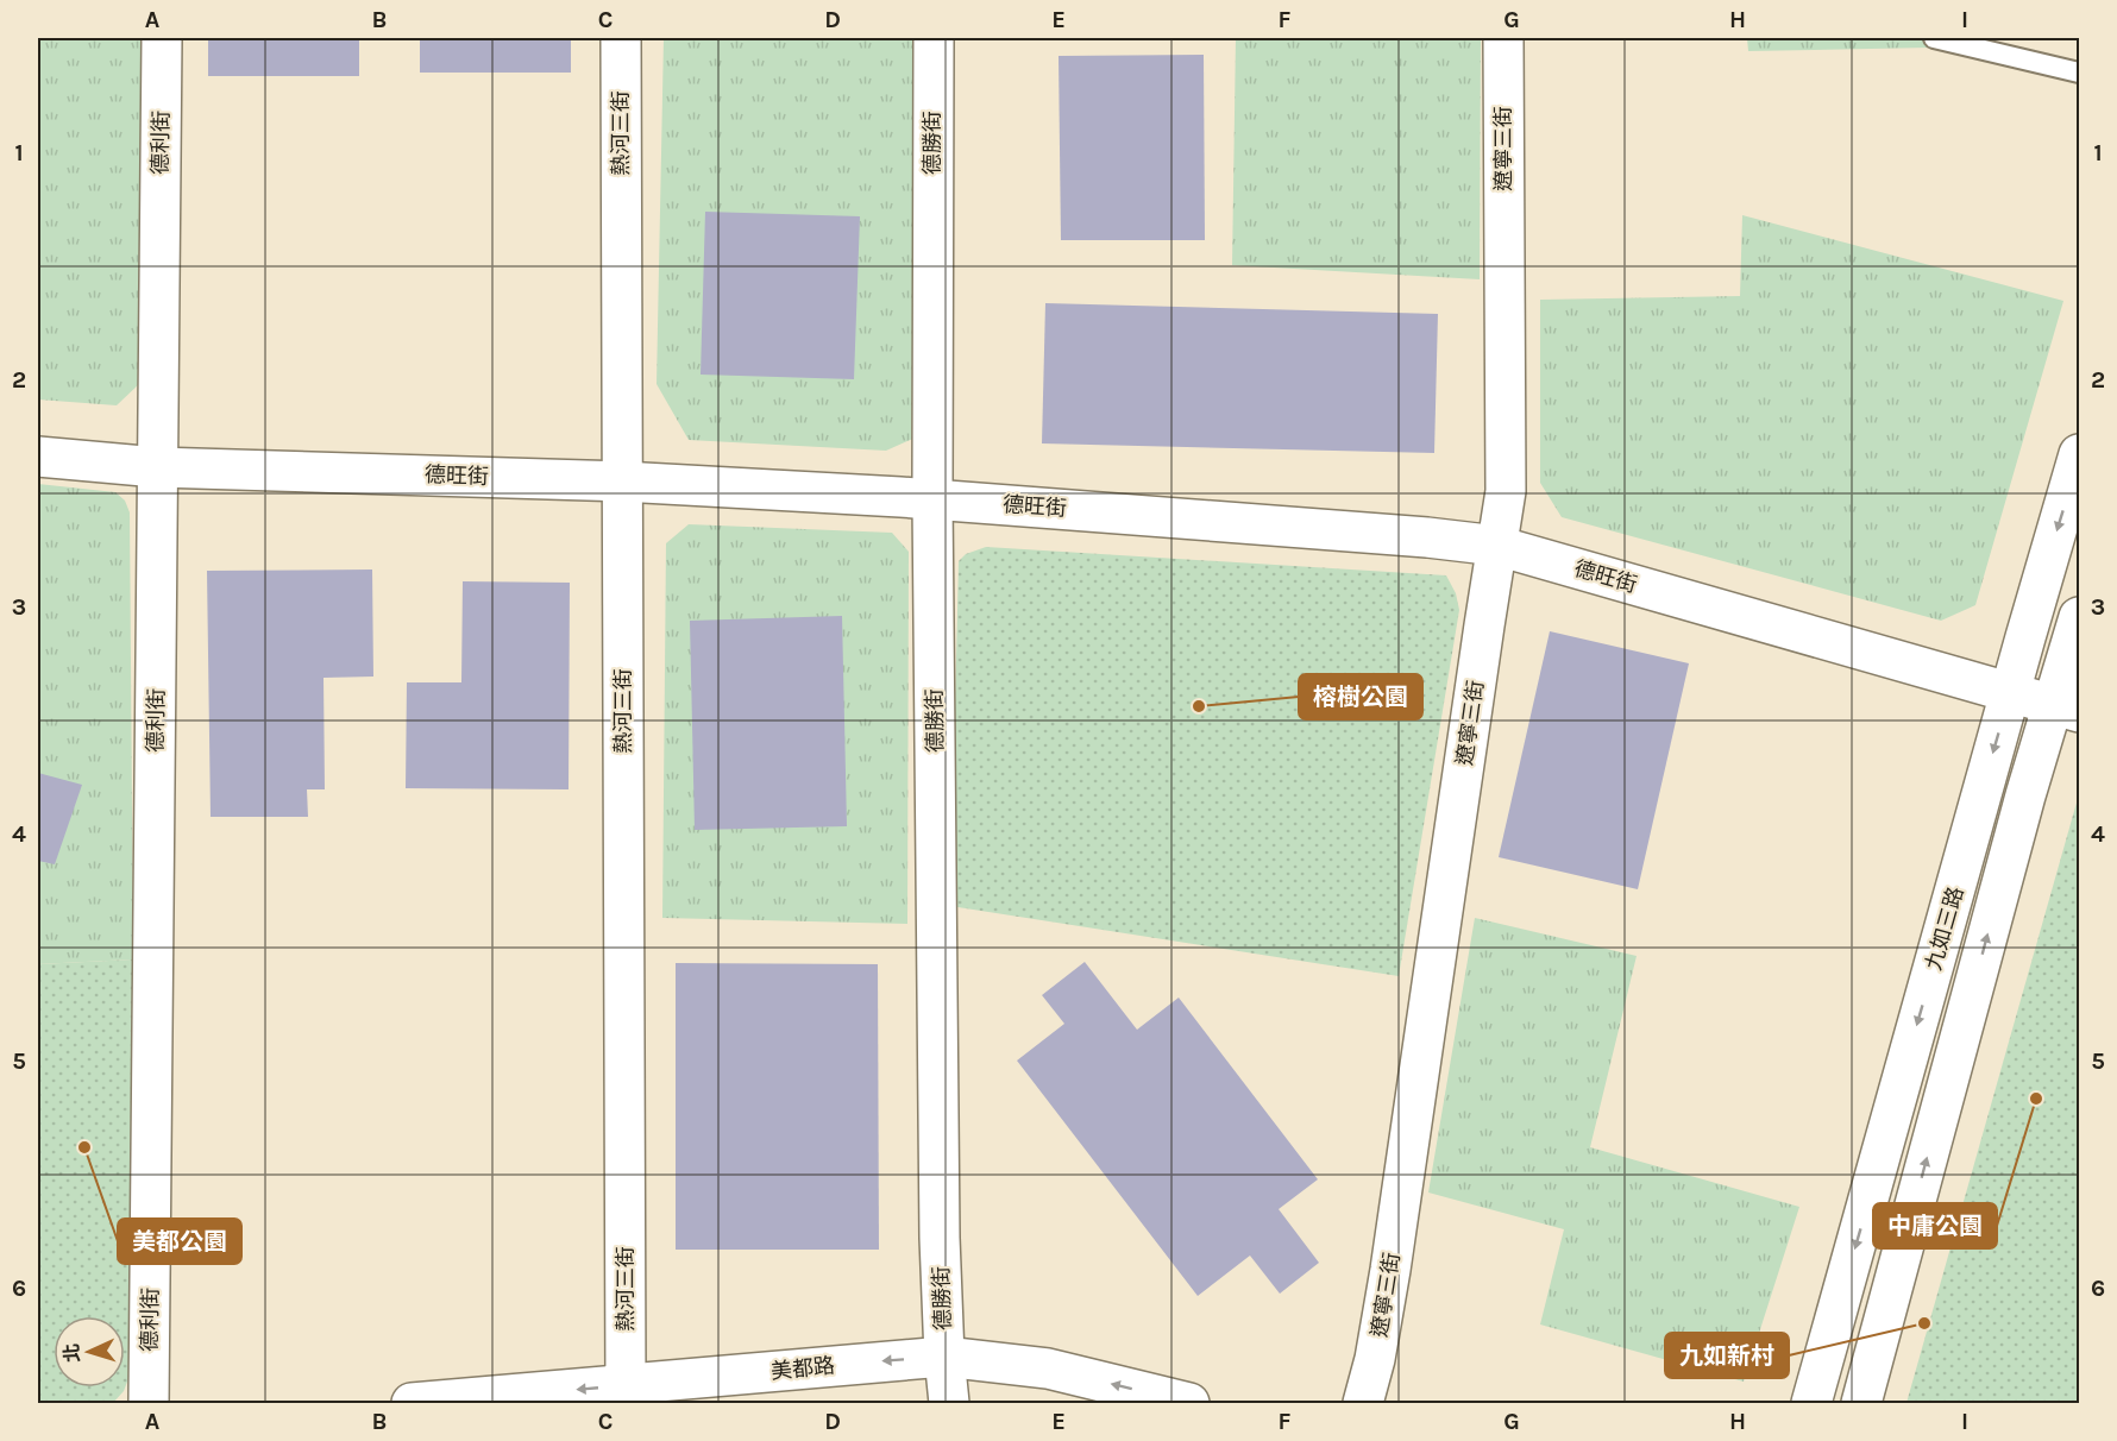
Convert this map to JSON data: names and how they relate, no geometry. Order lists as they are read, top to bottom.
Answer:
{
  "streets": {
    "street": [
      "熱河三街",
      "德利街",
      "德勝街",
      "遼寧三街",
      "德旺街",
      "九如三路",
      "美都路"
    ]
  },
  "crossings": [
    ["熱河三街", "德旺街"],
    ["熱河三街", "美都路"],
    ["德利街", "德旺街"],
    ["德勝街", "德旺街"],
    ["德勝街", "美都路"],
    ["遼寧三街", "德旺街"],
    ["德旺街", "九如三路"]
  ],
  "one_way": ["美都路"],
  "places": [
    "榕樹公園",
    "中庸公園",
    "美都公園",
    "九如新村"
  ],
  "north": "left",
  "grid": {
    "columns": [
      "A",
      "B",
      "C",
      "D",
      "E",
      "F",
      "G",
      "H",
      "I"
    ],
    "rows": [
      "1",
      "2",
      "3",
      "4",
      "5",
      "6"
    ]
  }
}
